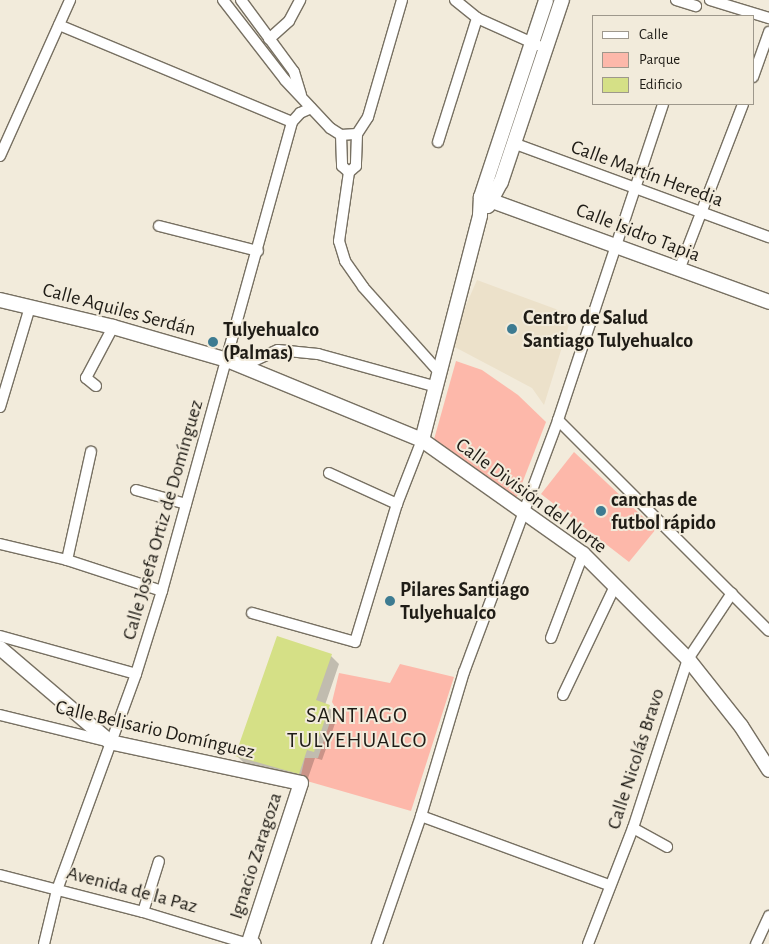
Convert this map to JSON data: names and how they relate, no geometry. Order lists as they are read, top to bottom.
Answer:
{
  "streets": {
    "main road": [
      "Calle Isidro Tapia",
      "Calle Aquiles Serdán",
      "Calle División del Norte",
      "Calle Belisario Domínguez",
      "Ignacio Zaragoza"
    ],
    "street": [
      "Calle Martín Heredia",
      "Calle Josefa Ortiz de Domínguez",
      "Calle Nicolás Bravo",
      "Avenida de la Paz"
    ]
  },
  "crossings": [
    ["Calle Aquiles Serdán", "Calle División del Norte"],
    ["Calle Aquiles Serdán", "Calle Josefa Ortiz de Domínguez"],
    ["Calle División del Norte", "Calle Josefa Ortiz de Domínguez"],
    ["Calle División del Norte", "Calle Nicolás Bravo"],
    ["Calle Josefa Ortiz de Domínguez", "Calle Belisario Domínguez"],
    ["Calle Josefa Ortiz de Domínguez", "Avenida de la Paz"],
    ["Calle Belisario Domínguez", "Ignacio Zaragoza"],
    ["Ignacio Zaragoza", "Avenida de la Paz"]
  ],
  "districts": ["SANTIAGO TULYEHUALCO"],
  "places": [
    "Centro de Salud Santiago Tulyehualco",
    "Tulyehualco (Palmas)",
    "canchas de futbol rápido",
    "Pilares Santiago Tulyehualco"
  ],
  "legend": ["Calle", "Parque", "Edificio"]
}
